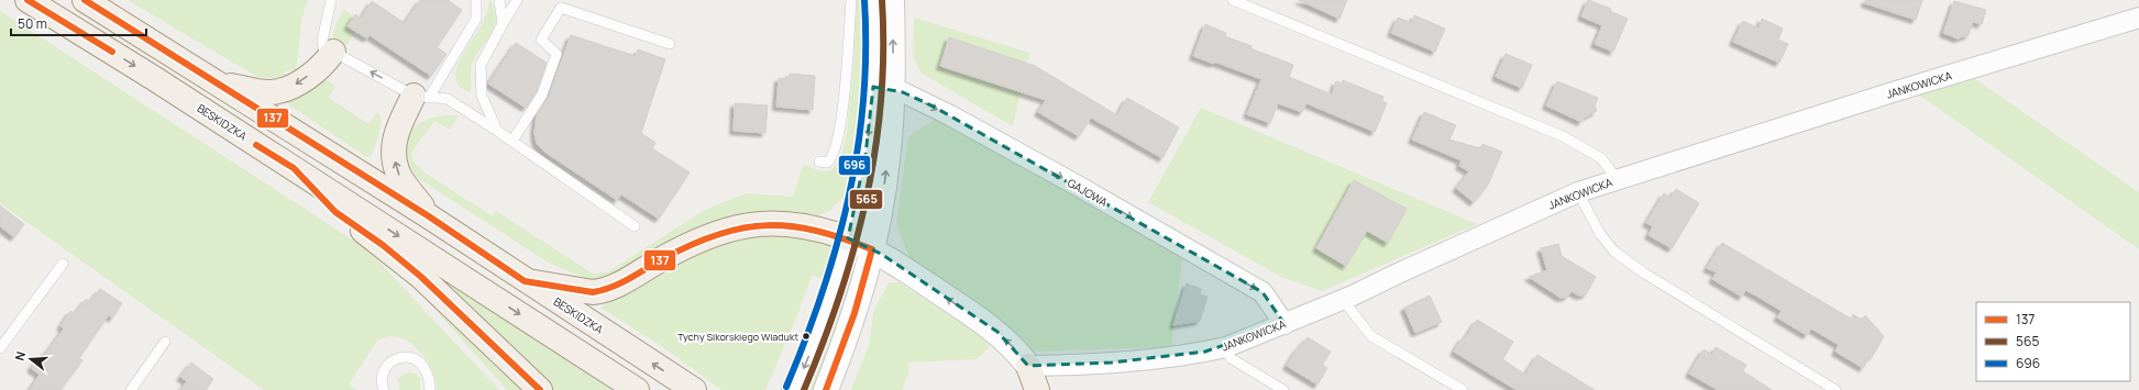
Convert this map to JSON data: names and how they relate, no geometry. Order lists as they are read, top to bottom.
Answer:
{
  "streets": {
    "main road": ["BESKIDZKA"],
    "street": ["JANKOWICKA", "GAJOWA"]
  },
  "crossings": [
    ["JANKOWICKA", "GAJOWA"]
  ],
  "places": ["Tychy Sikorskiego Wiadukt"],
  "lines": ["transit line 137", "transit line 565", "transit line 696"],
  "legend": ["137", "565", "696"],
  "scale_bar": "50 m",
  "north": "left"
}
